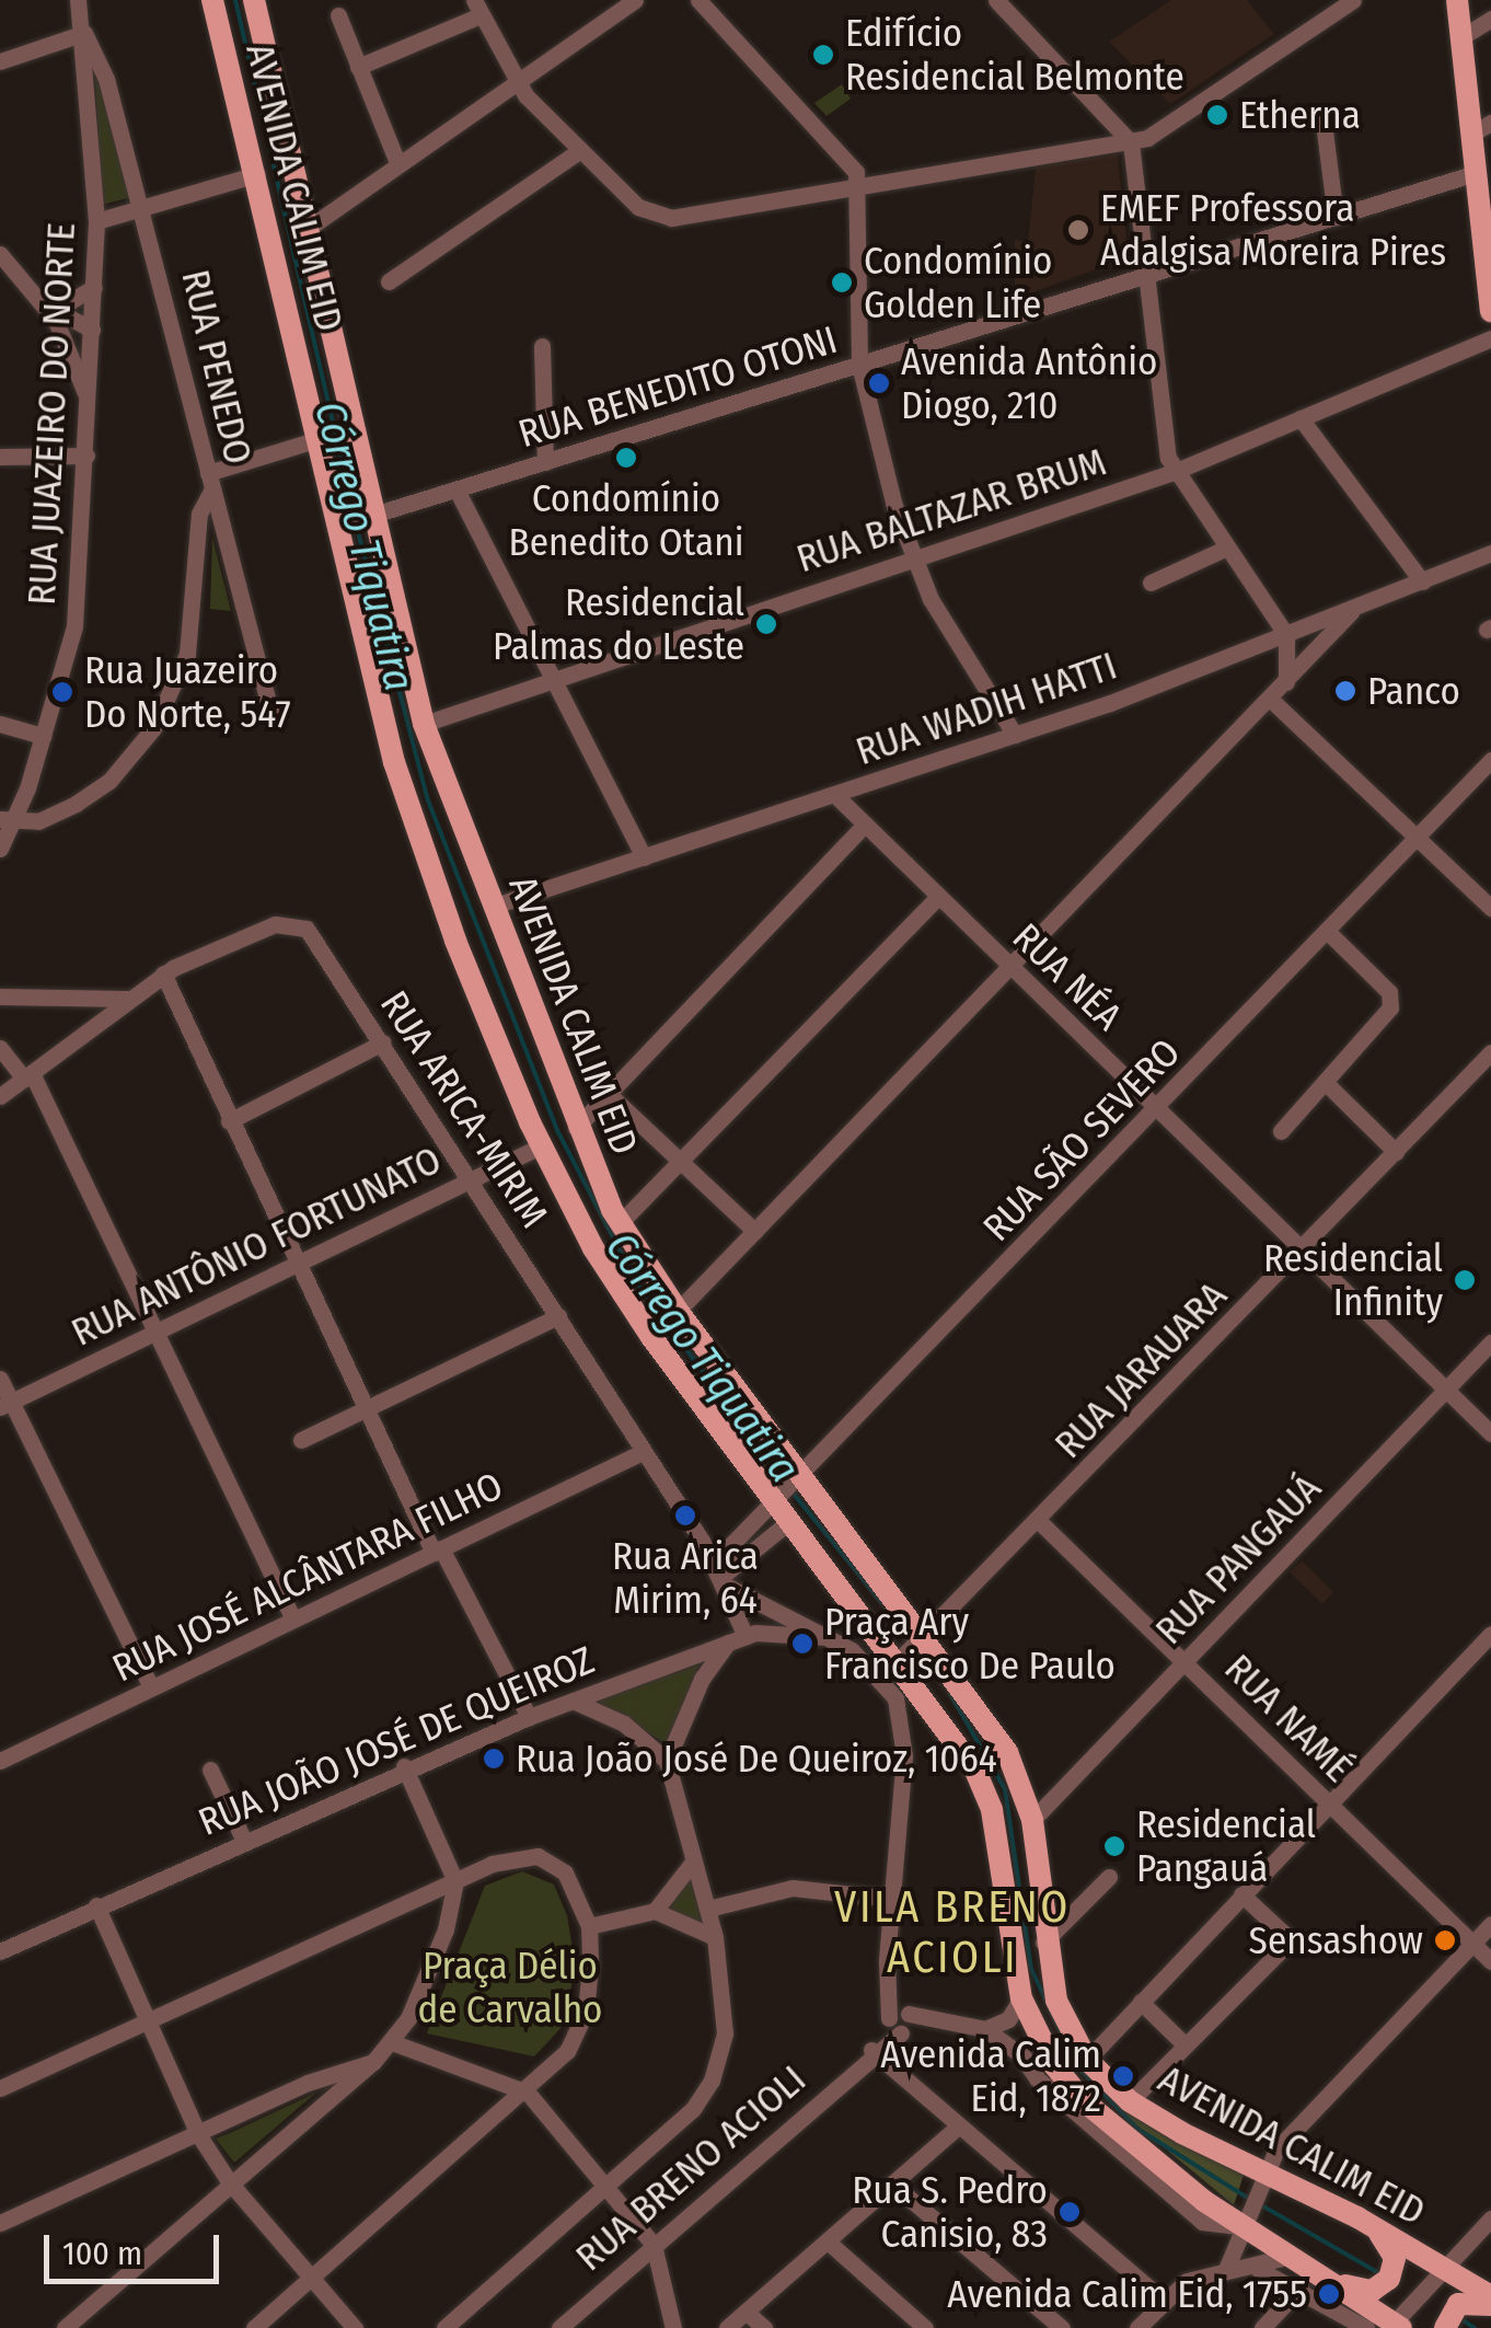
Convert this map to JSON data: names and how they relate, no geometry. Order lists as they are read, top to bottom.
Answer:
{
  "streets": {
    "main road": ["AVENIDA CALIM EID"],
    "street": [
      "RUA PENEDO",
      "RUA BENEDITO OTONI",
      "RUA JUAZEIRO DO NORTE",
      "RUA BALTAZAR BRUM",
      "RUA WADIH HATTI",
      "RUA NÉA",
      "RUA ARICA-MIRIM",
      "RUA SÃO SEVERO",
      "RUA ANTÔNIO FORTUNATO",
      "RUA JARAUARA",
      "RUA PANGAUÁ",
      "RUA JOSÉ ALCÂNTARA FILHO",
      "RUA NAMÉ",
      "RUA JOÃO JOSÉ DE QUEIROZ",
      "RUA BRENO ACIOLI"
    ]
  },
  "crossings": [
    ["AVENIDA CALIM EID", "RUA BENEDITO OTONI"],
    ["AVENIDA CALIM EID", "RUA BALTAZAR BRUM"],
    ["AVENIDA CALIM EID", "RUA WADIH HATTI"],
    ["AVENIDA CALIM EID", "RUA SÃO SEVERO"],
    ["AVENIDA CALIM EID", "RUA ANTÔNIO FORTUNATO"],
    ["AVENIDA CALIM EID", "RUA JARAUARA"],
    ["AVENIDA CALIM EID", "RUA PANGAUÁ"],
    ["RUA PENEDO", "RUA JUAZEIRO DO NORTE"],
    ["RUA WADIH HATTI", "RUA NÉA"],
    ["RUA NÉA", "RUA SÃO SEVERO"],
    ["RUA NÉA", "RUA JARAUARA"],
    ["RUA NÉA", "RUA PANGAUÁ"],
    ["RUA ARICA-MIRIM", "RUA SÃO SEVERO"],
    ["RUA ARICA-MIRIM", "RUA ANTÔNIO FORTUNATO"],
    ["RUA ARICA-MIRIM", "RUA JOSÉ ALCÂNTARA FILHO"],
    ["RUA ARICA-MIRIM", "RUA JOÃO JOSÉ DE QUEIROZ"],
    ["RUA JARAUARA", "RUA NAMÉ"],
    ["RUA PANGAUÁ", "RUA NAMÉ"]
  ],
  "districts": ["VILA BRENO ACIOLI"],
  "water": ["Córrego Tiquatira"],
  "parks": ["Praça Délio de Carvalho"],
  "places": [
    "Edifício Residencial Belmonte",
    "Etherna",
    "EMEF Professora Adalgisa Moreira Pires",
    "Condomínio Golden Life",
    "Avenida Antônio Diogo, 210",
    "Condomínio Benedito Otani",
    "Residencial Palmas do Leste",
    "Panco",
    "Rua Juazeiro Do Norte, 547",
    "Residencial Infinity",
    "Rua Arica Mirim, 64",
    "Praça Ary Francisco De Paulo",
    "Rua João José De Queiroz, 1064",
    "Residencial Pangauá",
    "Sensashow",
    "Avenida Calim Eid, 1872",
    "Rua S. Pedro Canisio, 83",
    "Avenida Calim Eid, 1755"
  ],
  "scale_bar": "100 m"
}
